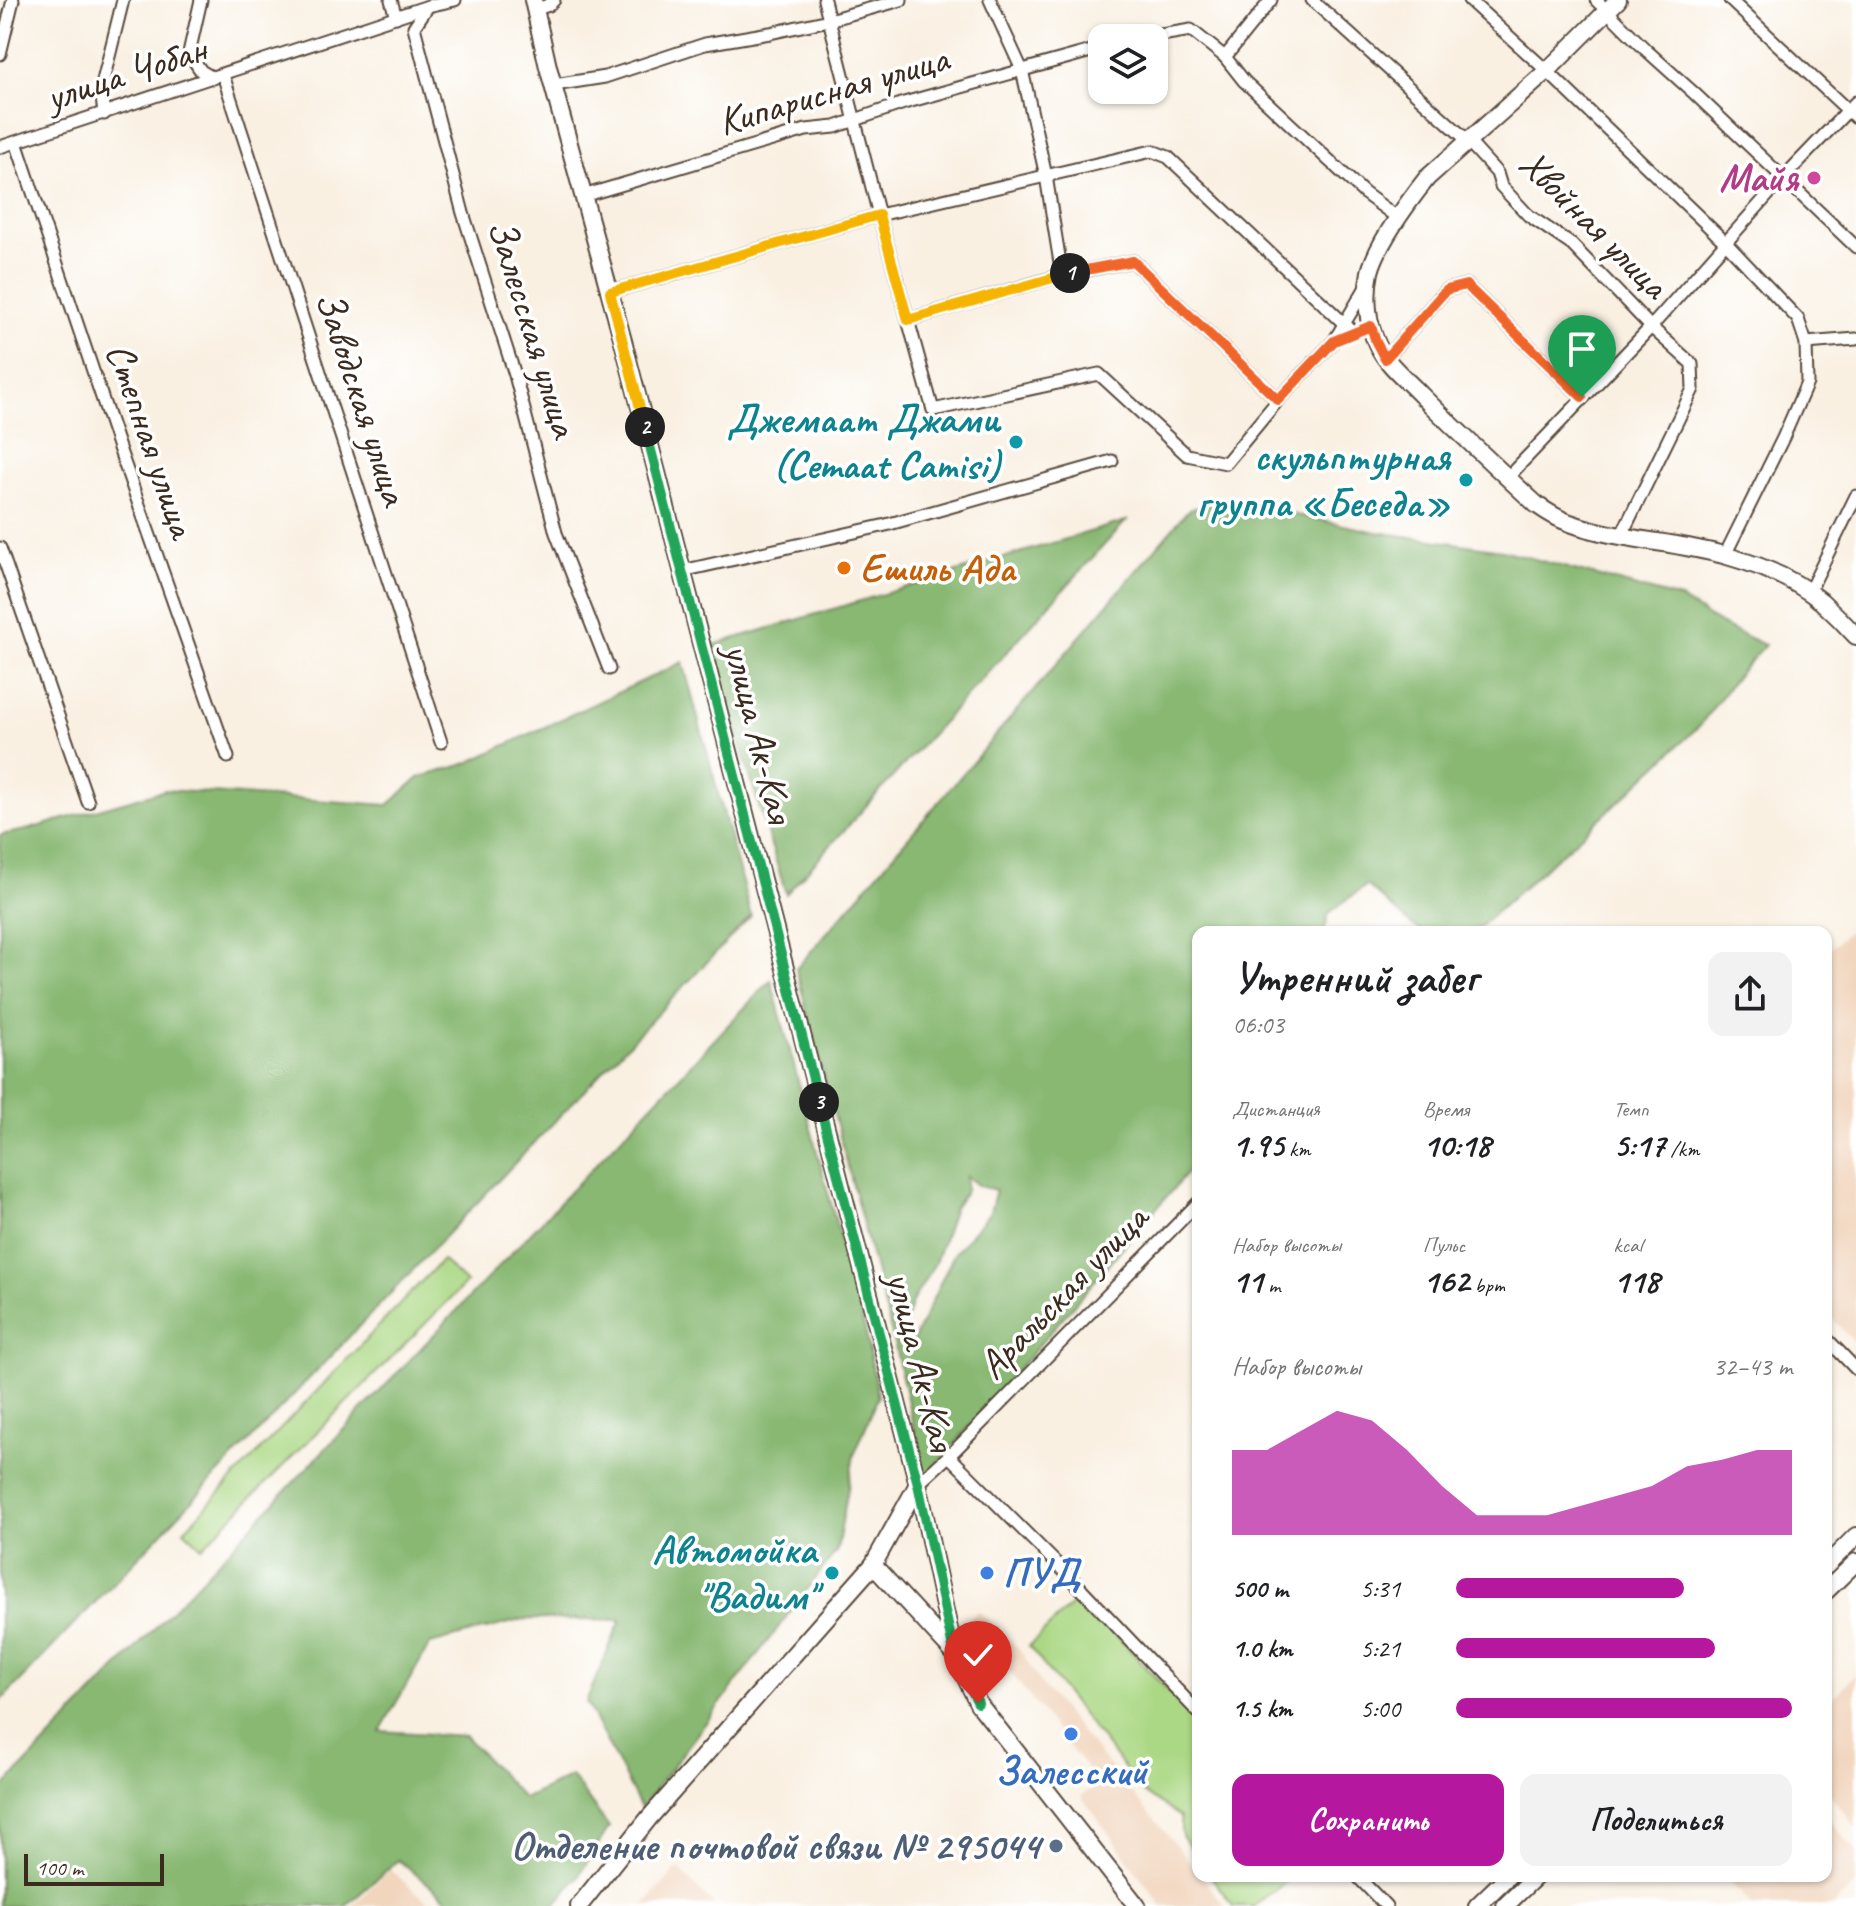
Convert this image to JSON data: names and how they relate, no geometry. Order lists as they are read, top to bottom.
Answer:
{
  "streets": {
    "main road": ["улица Ак-Кая", "Аральская улица"],
    "street": [
      "улица Чобан",
      "Кипарисная улица",
      "Хвойная улица",
      "Залесская улица",
      "Заводская улица",
      "Степная улица"
    ]
  },
  "crossings": [
    ["улица Чобан", "Залесская улица"],
    ["улица Чобан", "Заводская улица"],
    ["улица Чобан", "Степная улица"],
    ["Кипарисная улица", "улица Ак-Кая"],
    ["улица Ак-Кая", "Аральская улица"]
  ],
  "places": [
    "Майя",
    "Джемаат Джами (Cemaat Camisi)",
    "скульптурная группа «Беседа»",
    "Ешиль Ада",
    "Автомойка \"Вадим\"",
    "ПУД",
    "Залесский",
    "Отделение почтовой связи № 295044"
  ],
  "scale_bar": "100 m",
  "page": {
    "pins": ["1", "2", "3"],
    "heading": ["Утренний забег", "06:03"],
    "stats": [
      ["Дистанция", "1.95 km"],
      ["Время", "10:18"],
      ["Темп", "5:17 /km"],
      ["Набор высоты", "11 m"],
      ["Пульс", "162 bpm"],
      ["kcal", "118"]
    ],
    "chart": ["Набор высоты", "32–43 m"],
    "list": [
      {
        "name": "500 m",
        "note": "5:31"
      },
      {
        "name": "1.0 km",
        "note": "5:21"
      },
      {
        "name": "1.5 km",
        "note": "5:00"
      }
    ],
    "buttons": ["Сохранить", "Поделиться"],
    "scale": "100 m"
  }
}
